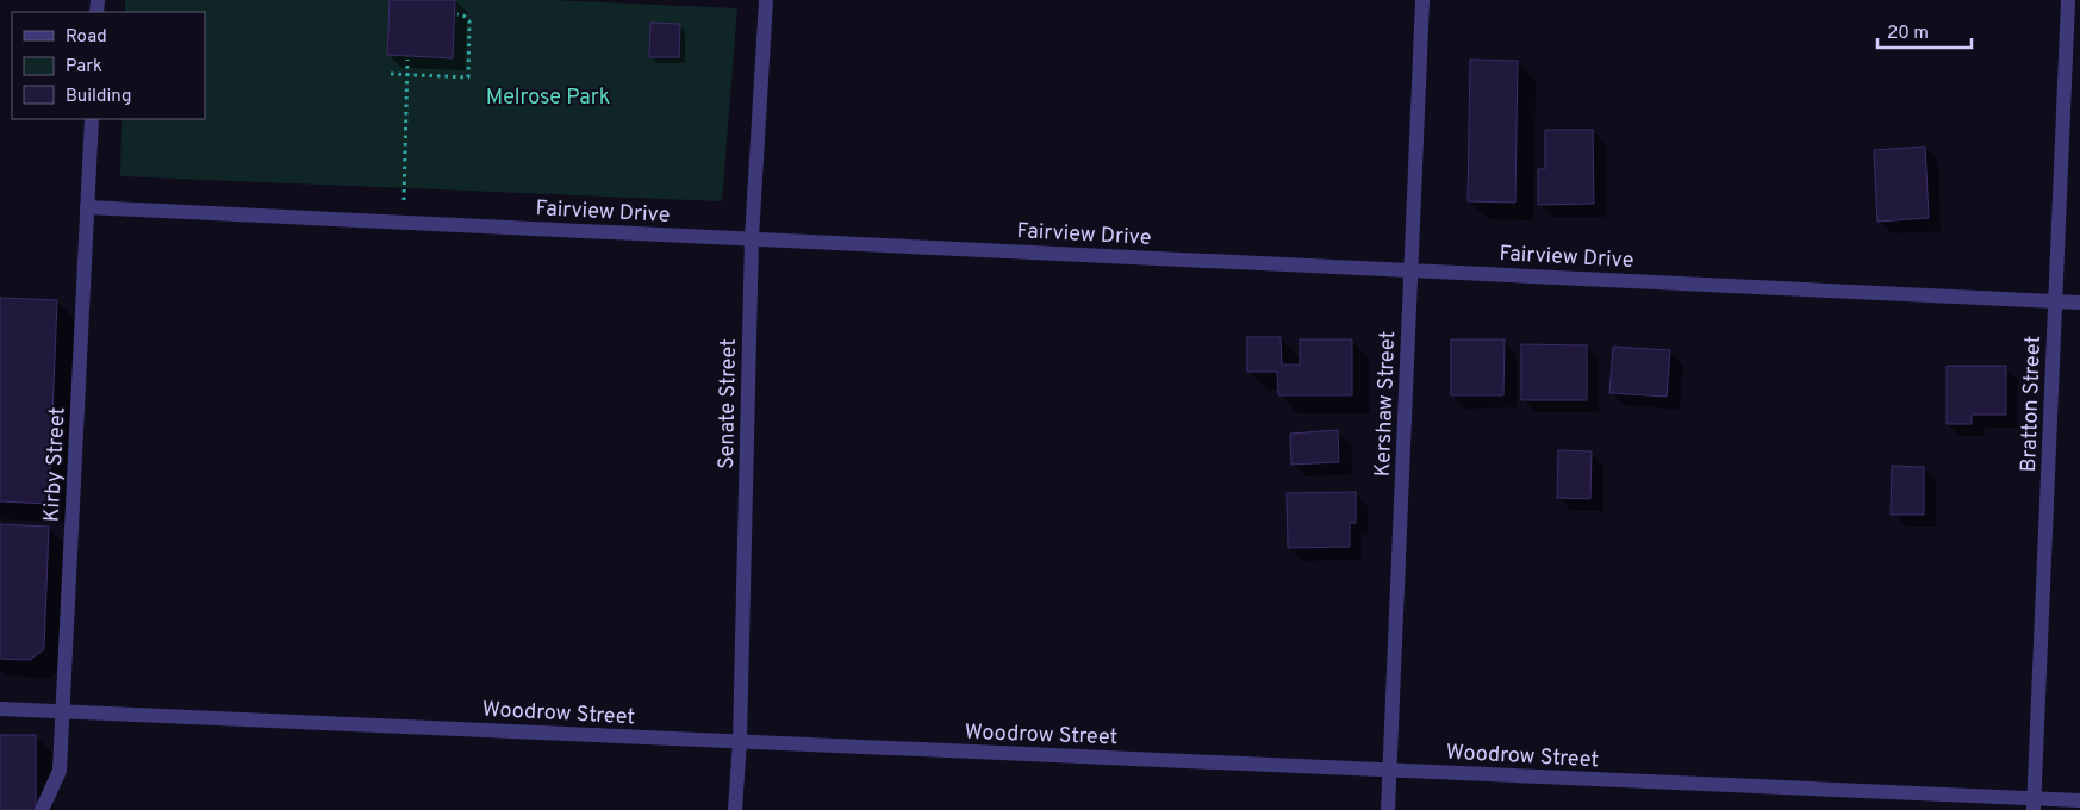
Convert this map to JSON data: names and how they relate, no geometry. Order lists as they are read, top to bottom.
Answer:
{
  "streets": {
    "street": [
      "Fairview Drive",
      "Senate Street",
      "Kershaw Street",
      "Bratton Street",
      "Kirby Street",
      "Woodrow Street"
    ]
  },
  "crossings": [
    ["Fairview Drive", "Senate Street"],
    ["Fairview Drive", "Kershaw Street"],
    ["Fairview Drive", "Bratton Street"],
    ["Fairview Drive", "Kirby Street"],
    ["Senate Street", "Woodrow Street"],
    ["Kershaw Street", "Woodrow Street"],
    ["Bratton Street", "Woodrow Street"],
    ["Kirby Street", "Woodrow Street"]
  ],
  "parks": ["Melrose Park"],
  "legend": ["Road", "Park", "Building"],
  "scale_bar": "20 m"
}
